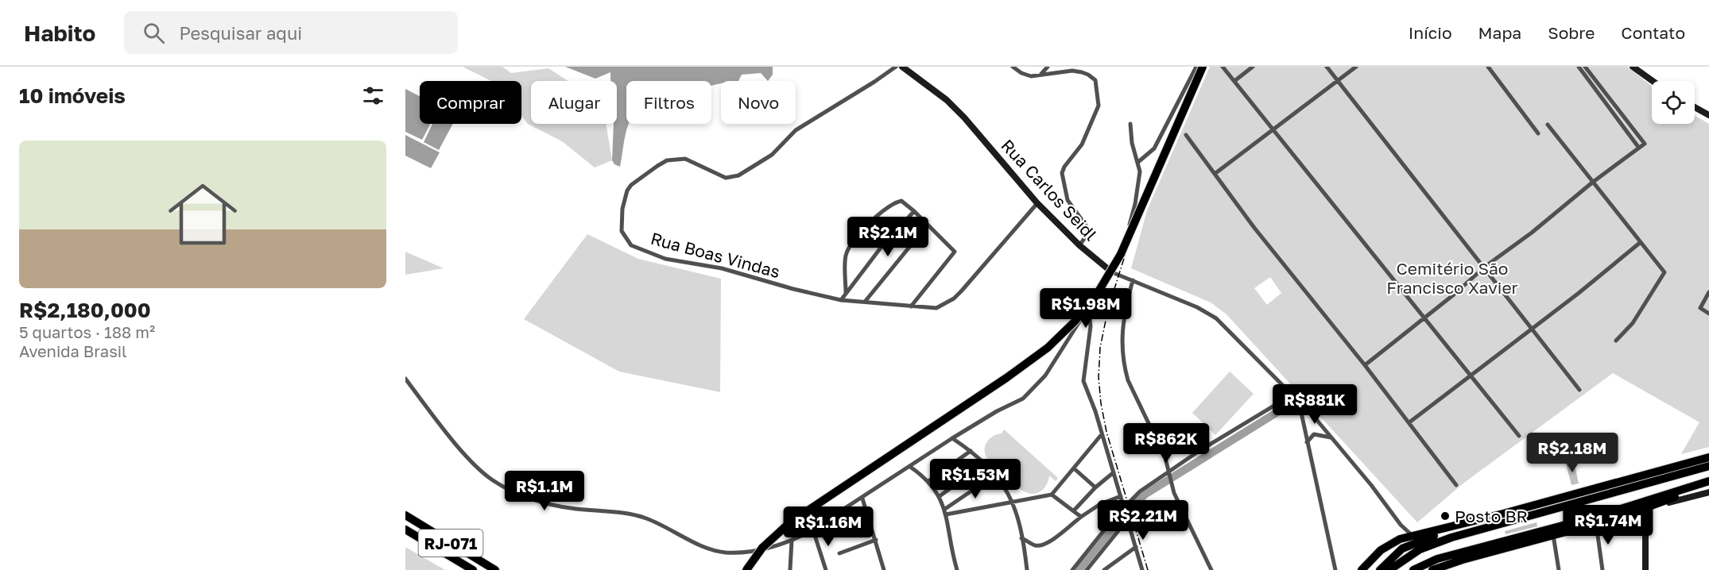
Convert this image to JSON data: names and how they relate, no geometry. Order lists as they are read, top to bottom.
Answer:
{
  "streets": {
    "highway": ["RJ-071"],
    "street": ["Rua Carlos Seidl", "Rua Boas Vindas"]
  },
  "crossings": [
    ["Rua Carlos Seidl", "Rua Boas Vindas"]
  ],
  "parks": ["Cemitério São Francisco Xavier"],
  "places": ["Posto BR"],
  "page": {
    "header": "Habito",
    "search": "Pesquisar aqui",
    "nav": [
      "Início",
      "Mapa",
      "Sobre",
      "Contato"
    ],
    "heading": "10 imóveis",
    "chip": [
      "Comprar",
      "Alugar",
      "Filtros",
      "Novo"
    ],
    "list": [
      {
        "name": "R$2,180,000",
        "note": "5 quartos · 188 m² · Avenida Brasil"
      }
    ],
    "price": [
      "R$2.1M",
      "R$1.98M",
      "R$881K",
      "R$862K",
      "R$2.18M",
      "R$1.53M",
      "R$1.1M",
      "R$2.21M",
      "R$1.74M",
      "R$1.16M"
    ]
  }
}
